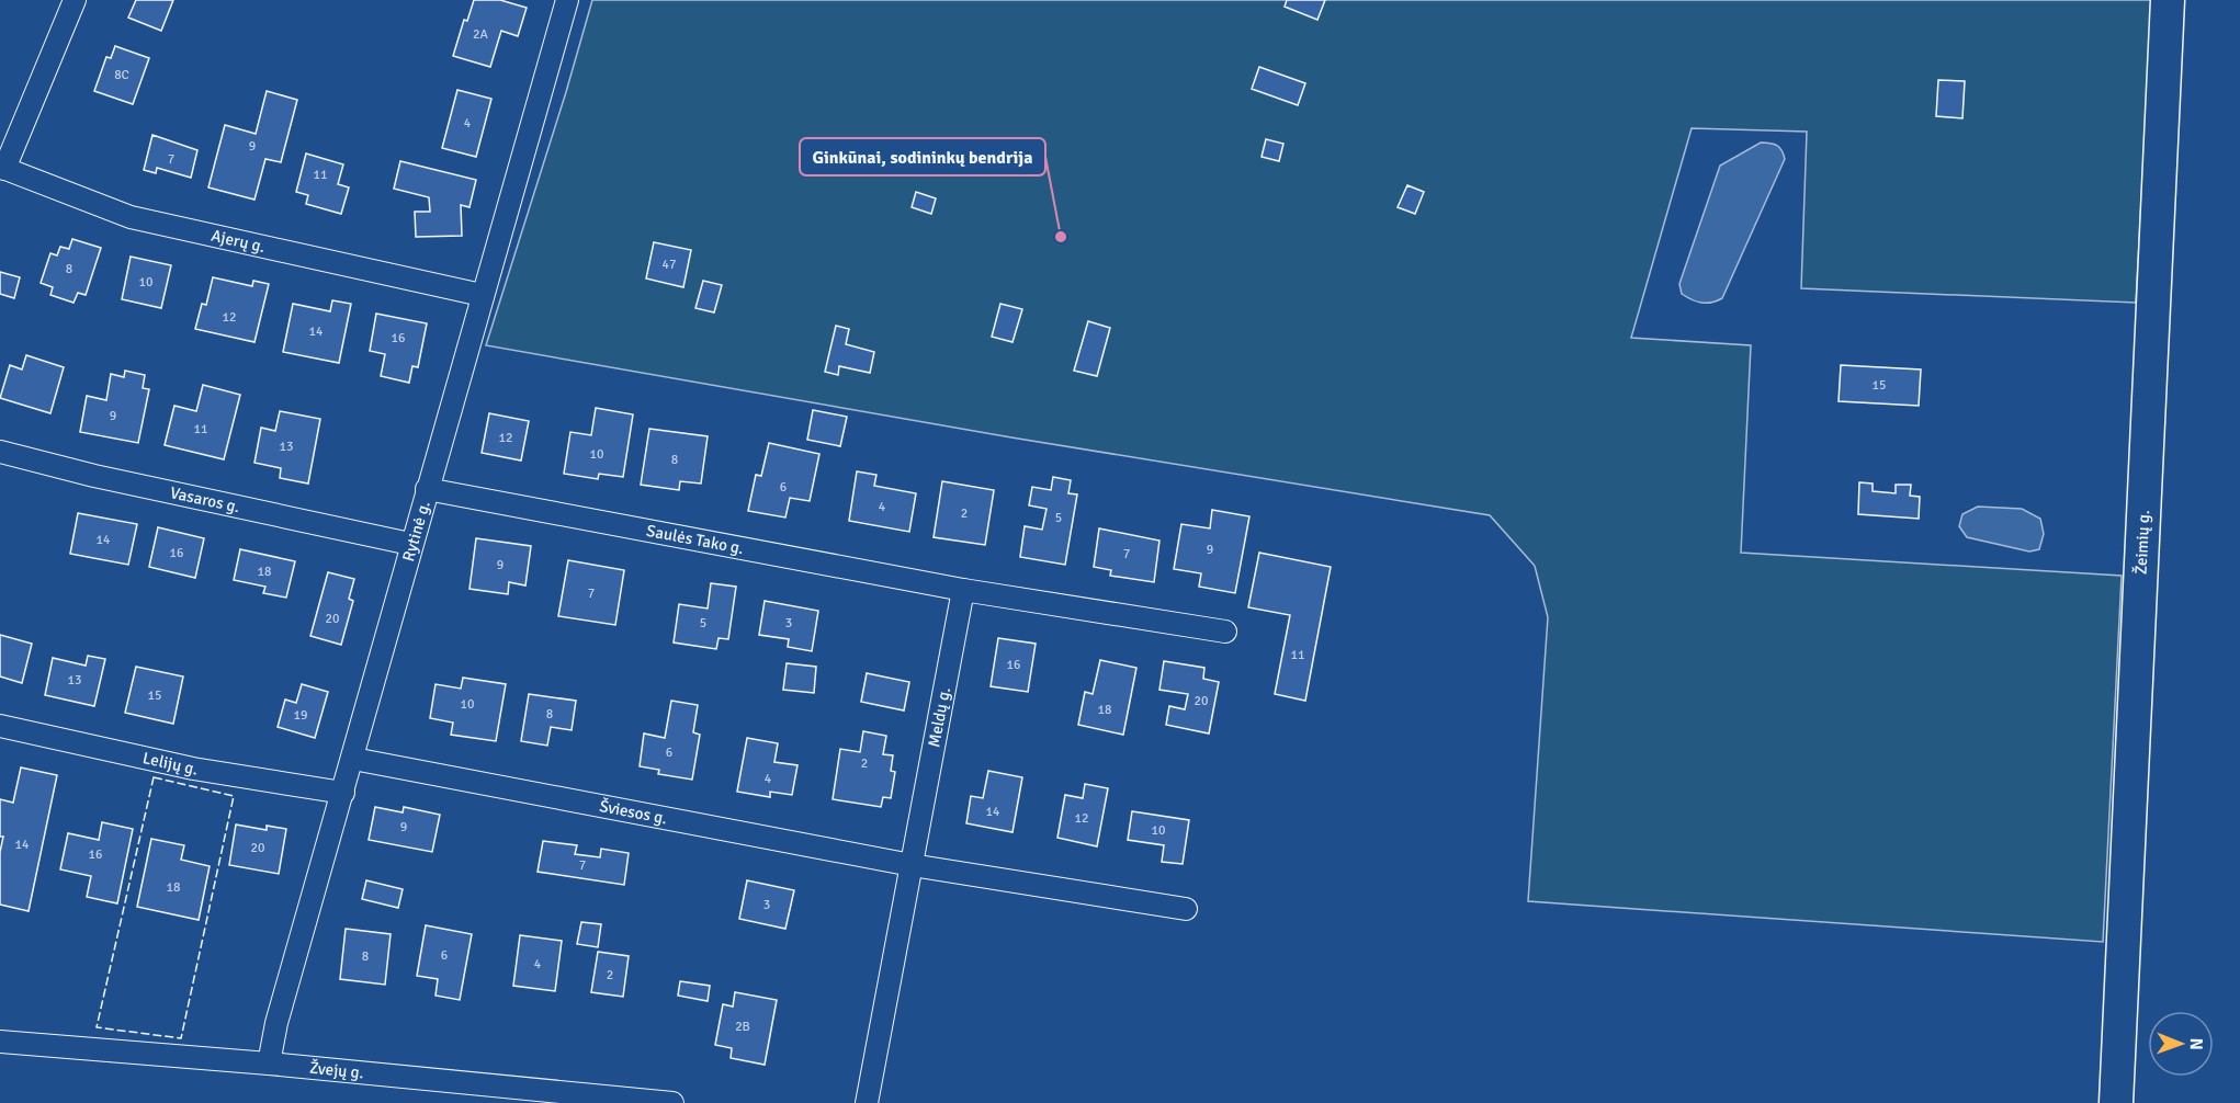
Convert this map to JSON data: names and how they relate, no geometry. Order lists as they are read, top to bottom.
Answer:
{
  "streets": {
    "main road": ["Žeimių g."],
    "street": [
      "Ajerų g.",
      "Vasaros g.",
      "Rytinė g.",
      "Saulės Tako g.",
      "Meldų g.",
      "Lelijų g.",
      "Šviesos g.",
      "Žvejų g."
    ]
  },
  "crossings": [
    ["Ajerų g.", "Rytinė g."],
    ["Vasaros g.", "Rytinė g."],
    ["Rytinė g.", "Saulės Tako g."],
    ["Rytinė g.", "Lelijų g."],
    ["Rytinė g.", "Šviesos g."],
    ["Rytinė g.", "Žvejų g."],
    ["Saulės Tako g.", "Meldų g."],
    ["Meldų g.", "Šviesos g."]
  ],
  "places": ["Ginkūnai, sodininkų bendrija"],
  "house_numbers": [
    "2A",
    "8C",
    "4",
    "9",
    "7",
    "11",
    "47",
    "8",
    "10",
    "12",
    "14",
    "16",
    "15",
    "9",
    "11",
    "12",
    "13",
    "10",
    "8",
    "6",
    "4",
    "2",
    "5",
    "14",
    "9",
    "16",
    "7",
    "9",
    "18",
    "7",
    "20",
    "5",
    "3",
    "11",
    "16",
    "13",
    "15",
    "20",
    "10",
    "18",
    "8",
    "19",
    "6",
    "2",
    "4",
    "14",
    "12",
    "9",
    "10",
    "14",
    "20",
    "16",
    "7",
    "18",
    "3",
    "6",
    "8",
    "4",
    "2",
    "2B"
  ],
  "north": "right"
}
